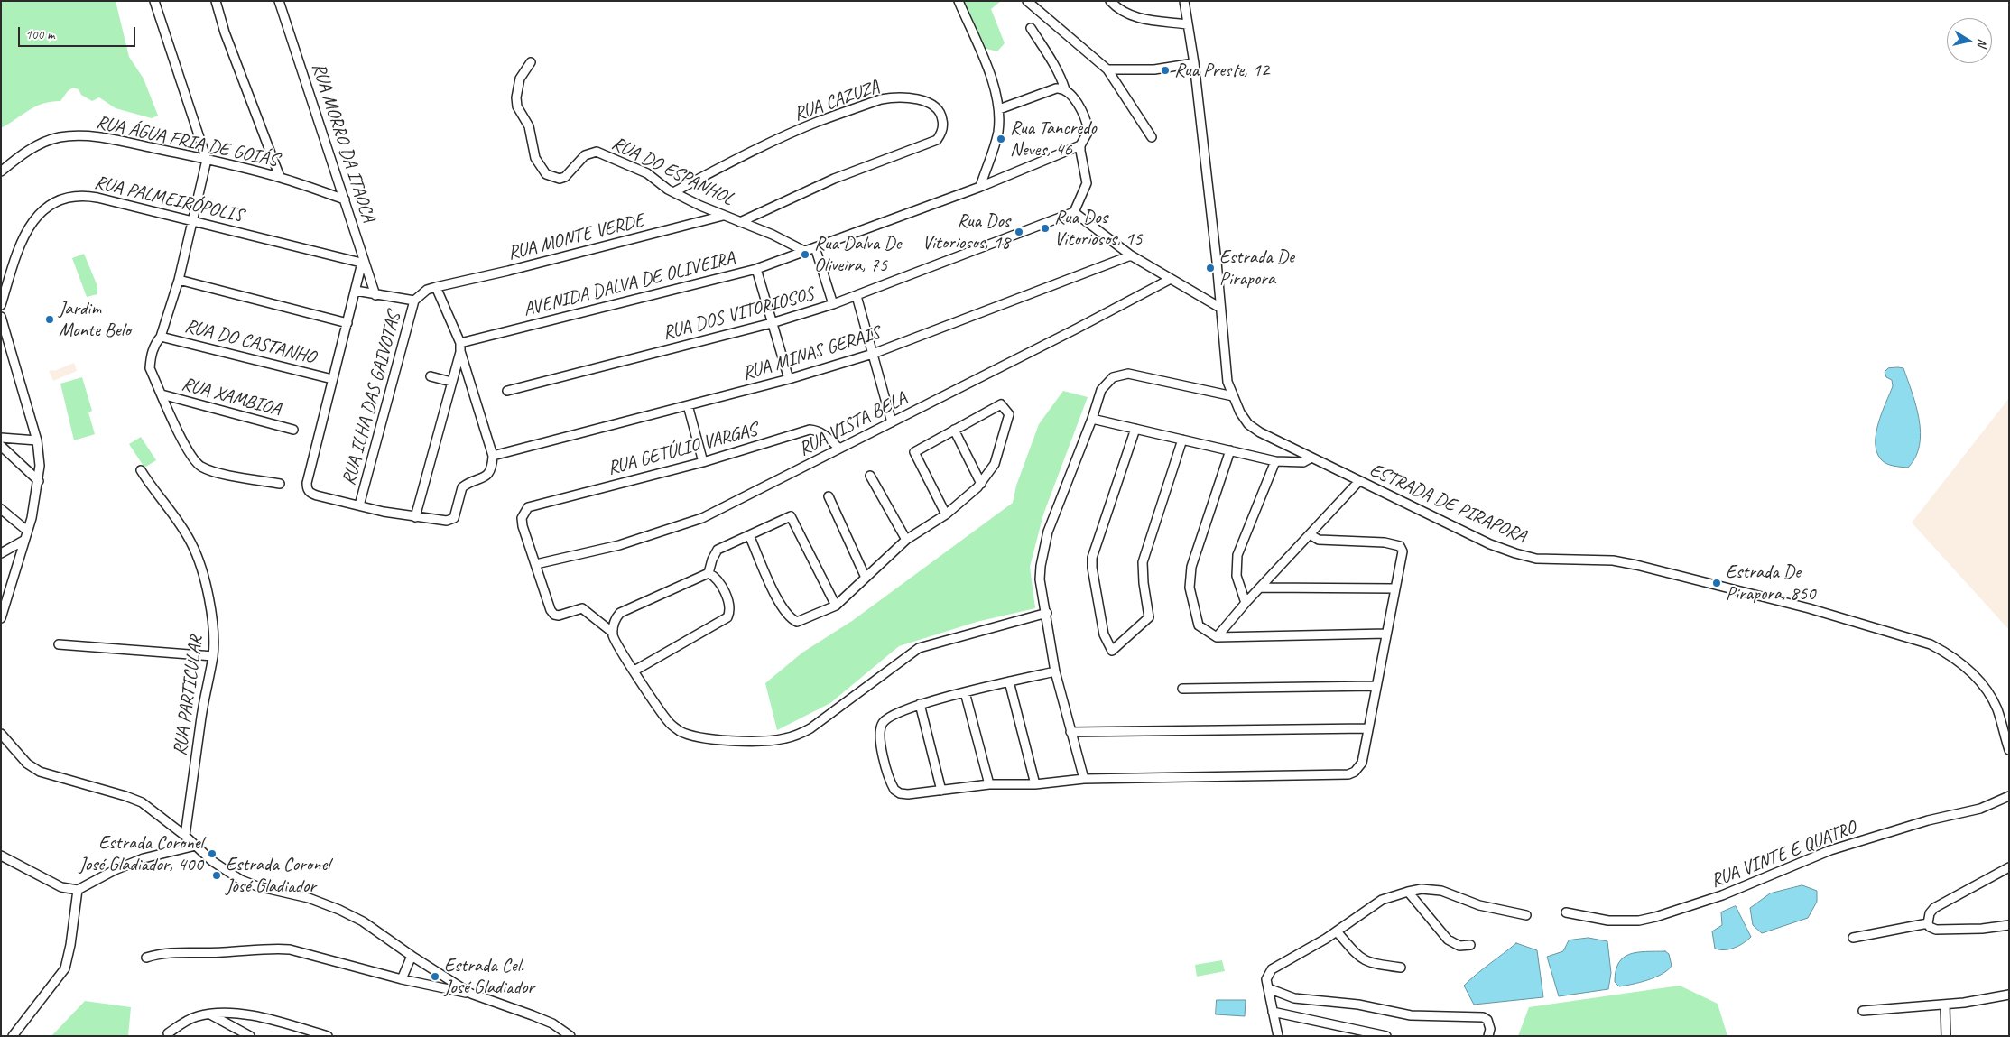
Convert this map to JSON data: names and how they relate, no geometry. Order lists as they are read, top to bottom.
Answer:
{
  "streets": {
    "street": [
      "RUA CAZUZA",
      "RUA ÁGUA FRIA DE GOIÁS",
      "RUA MORRO DA ITAOCA",
      "RUA DO ESPANHOL",
      "RUA PALMEIRÓPOLIS",
      "RUA MONTE VERDE",
      "AVENIDA DALVA DE OLIVEIRA",
      "RUA DOS VITORIOSOS",
      "RUA DO CASTANHO",
      "RUA MINAS GERAIS",
      "RUA XAMBIOA",
      "RUA ILHA DAS GAIVOTAS",
      "RUA VISTA BELA",
      "RUA GETÚLIO VARGAS",
      "ESTRADA DE PIRAPORA",
      "RUA PARTICULAR",
      "RUA VINTE E QUATRO"
    ]
  },
  "crossings": [
    ["RUA CAZUZA", "RUA DO ESPANHOL"],
    ["RUA ÁGUA FRIA DE GOIÁS", "RUA MORRO DA ITAOCA"],
    ["RUA MORRO DA ITAOCA", "RUA PALMEIRÓPOLIS"],
    ["RUA DO ESPANHOL", "RUA MONTE VERDE"],
    ["RUA DO ESPANHOL", "AVENIDA DALVA DE OLIVEIRA"],
    ["RUA MONTE VERDE", "RUA ILHA DAS GAIVOTAS"],
    ["RUA VISTA BELA", "RUA GETÚLIO VARGAS"]
  ],
  "places": [
    "Rua Preste, 12",
    "Rua Tancredo Neves, 46",
    "Rua Dos Vitoriosos, 15",
    "Rua Dos Vitoriosos, 18",
    "Rua Dalva De Oliveira, 75",
    "Estrada De Pirapora",
    "Jardim Monte Belo",
    "Estrada De Pirapora, 850",
    "Estrada Coronel José Gladiador, 400",
    "Estrada Coronel José Gladiador",
    "Estrada Cel. José Gladiador"
  ],
  "scale_bar": "100 m",
  "north": "right"
}
